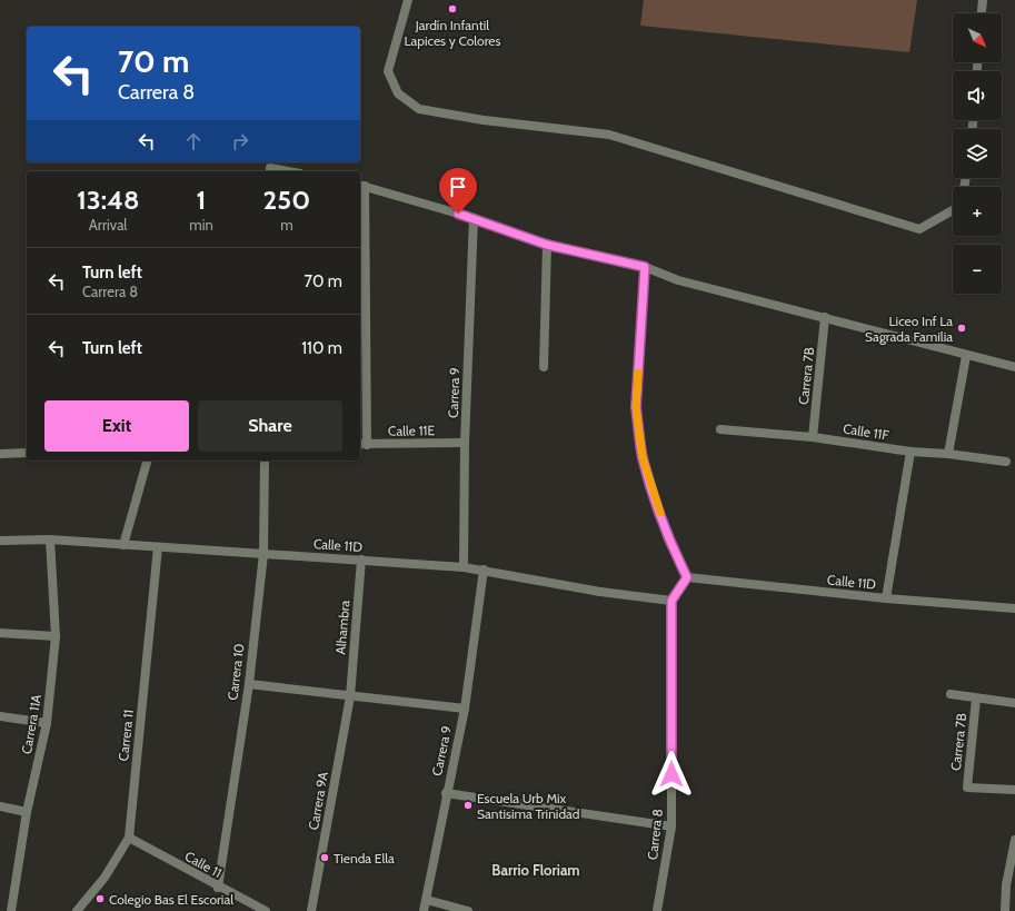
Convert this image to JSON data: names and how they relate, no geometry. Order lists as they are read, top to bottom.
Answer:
{
  "streets": {
    "street": [
      "Carrera 7B",
      "Carrera 9",
      "Calle 11E",
      "Calle 11F",
      "Calle 11D",
      "Alhambra",
      "Carrera 10",
      "Carrera 11A",
      "Carrera 11",
      "Carrera 9A",
      "Carrera 8",
      "Calle 11"
    ]
  },
  "crossings": [
    ["Carrera 7B", "Calle 11F"],
    ["Carrera 9", "Calle 11E"],
    ["Carrera 9", "Calle 11D"],
    ["Calle 11D", "Alhambra"],
    ["Calle 11D", "Carrera 10"],
    ["Calle 11D", "Carrera 11A"],
    ["Calle 11D", "Carrera 11"],
    ["Calle 11D", "Carrera 8"],
    ["Alhambra", "Carrera 9A"],
    ["Carrera 10", "Calle 11"],
    ["Carrera 11", "Calle 11"]
  ],
  "districts": ["Barrio Floriam"],
  "places": [
    "Jardín Infantil Lapices y Colores",
    "Liceo Inf La Sagrada Familia",
    "Escuela Urb Mix Santisima Trinidad",
    "Tienda Ella",
    "Colegio Bas El Escorial"
  ],
  "north": "bottom right",
  "page": {
    "map_buttons": ["+", "−"],
    "turn": ["70 m", "Carrera 8"],
    "eta": [
      "13:48",
      "Arrival",
      "1",
      "min",
      "250",
      "m"
    ],
    "list": [
      {
        "name": "Turn left",
        "note": "Carrera 8",
        "value": "70 m"
      },
      {
        "name": "Turn left",
        "value": "110 m"
      }
    ],
    "buttons": ["Exit", "Share"]
  }
}
